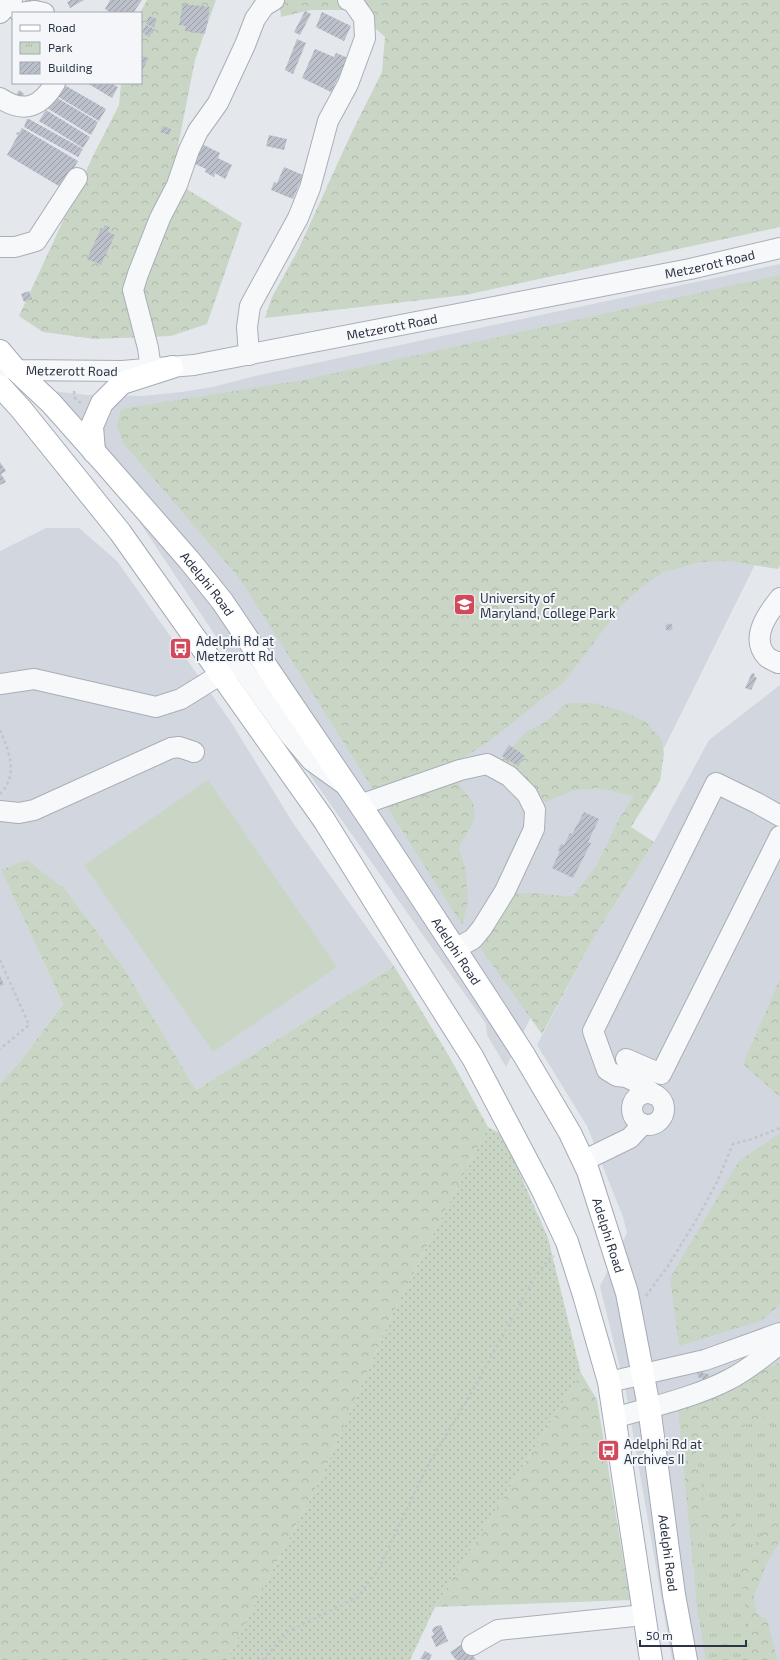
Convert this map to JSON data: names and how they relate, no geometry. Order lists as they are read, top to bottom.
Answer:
{
  "streets": {
    "main road": ["Adelphi Road"],
    "street": ["Metzerott Road"]
  },
  "crossings": [
    ["Metzerott Road", "Adelphi Road"]
  ],
  "places": {
    "school or university": ["University of Maryland, College Park"],
    "bus stop": ["Adelphi Rd at Metzerott Rd", "Adelphi Rd at Archives II"]
  },
  "legend": ["Road", "Park", "Building"],
  "scale_bar": "50 m"
}
